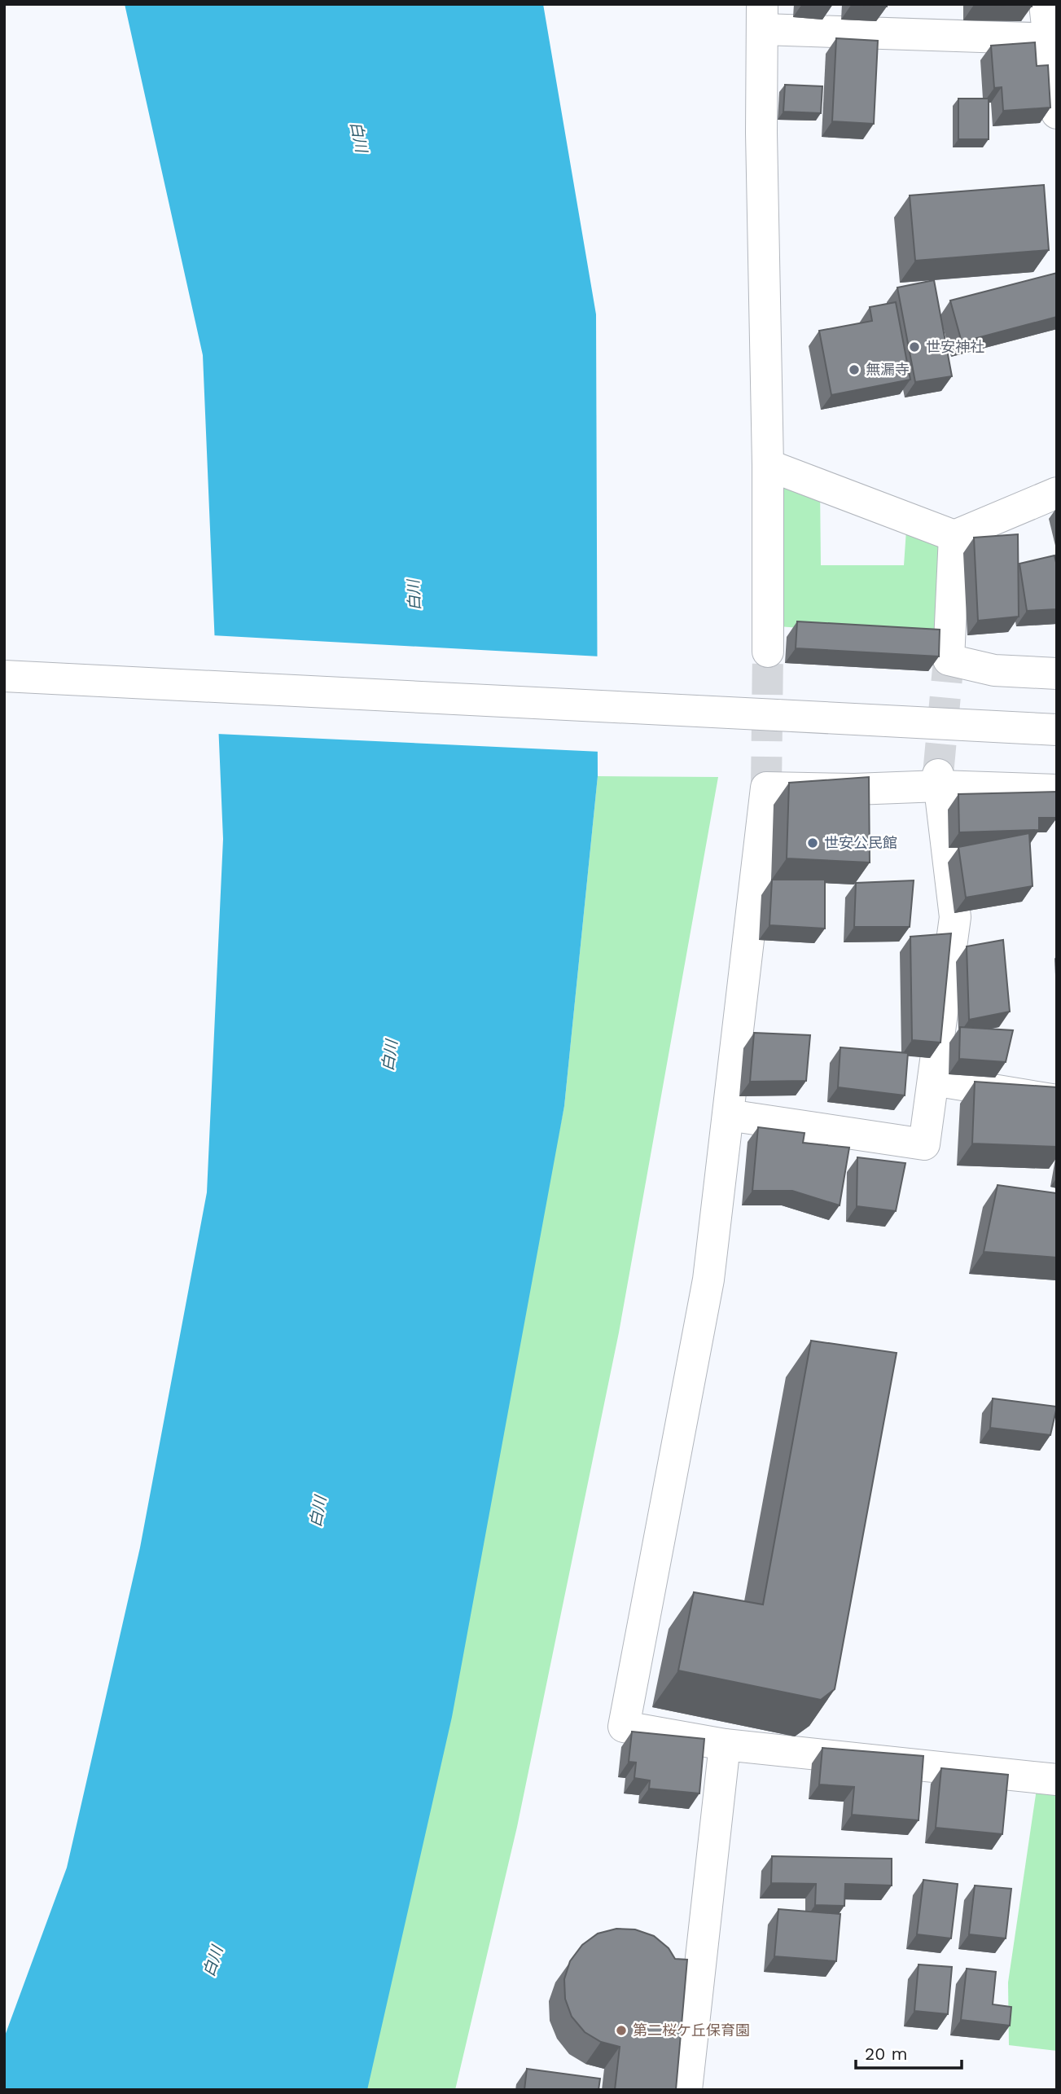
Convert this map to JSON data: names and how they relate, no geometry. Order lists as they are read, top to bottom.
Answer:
{
  "water": ["白川"],
  "places": [
    "世安神社",
    "無漏寺",
    "世安公民館",
    "第二桜ケ丘保育園"
  ],
  "scale_bar": "20 m"
}
